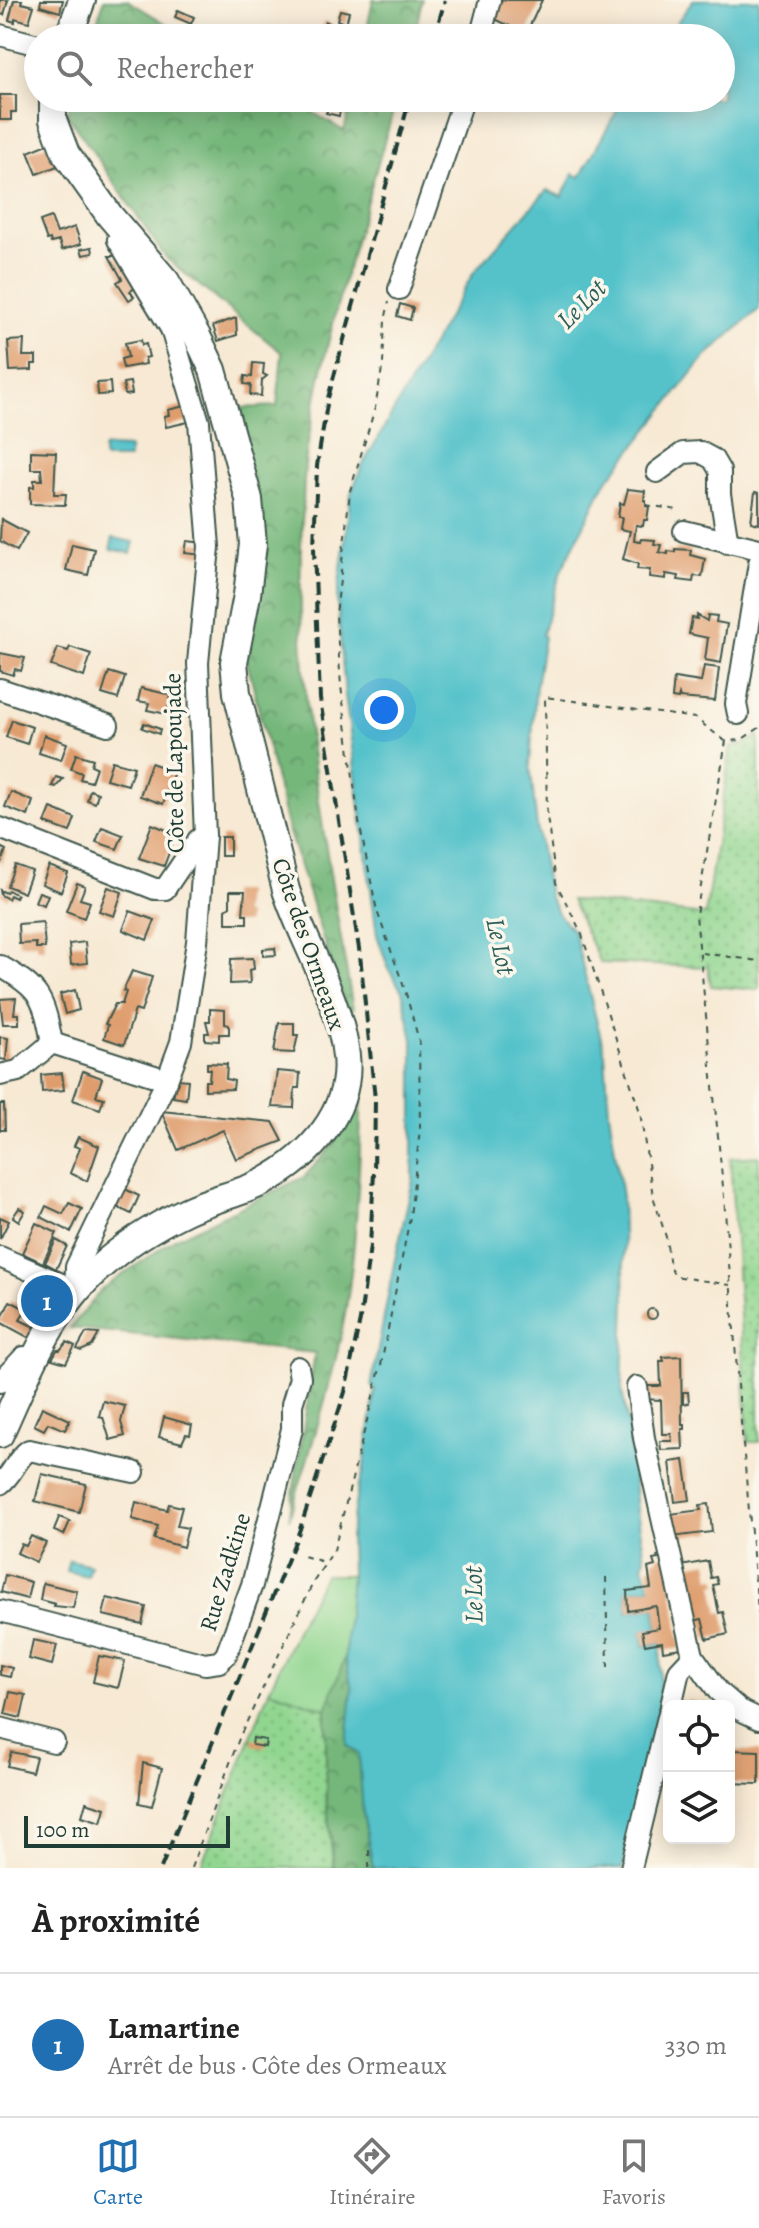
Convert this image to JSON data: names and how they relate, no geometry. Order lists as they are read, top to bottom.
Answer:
{
  "streets": {
    "main road": ["Côte des Ormeaux"],
    "street": ["Côte de Lapoujade", "Rue Zadkine"]
  },
  "crossings": [
    ["Côte de Lapoujade", "Côte des Ormeaux"]
  ],
  "water": ["Le Lot"],
  "scale_bar": "100 m",
  "page": {
    "search": "Rechercher",
    "pins": "1",
    "scale": "100 m",
    "heading": "À proximité",
    "list": [
      {
        "mark": "1",
        "name": "Lamartine",
        "note": "Arrêt de bus · Côte des Ormeaux",
        "value": "330 m"
      }
    ],
    "nav": ["Carte", "Itinéraire", "Favoris"]
  }
}
